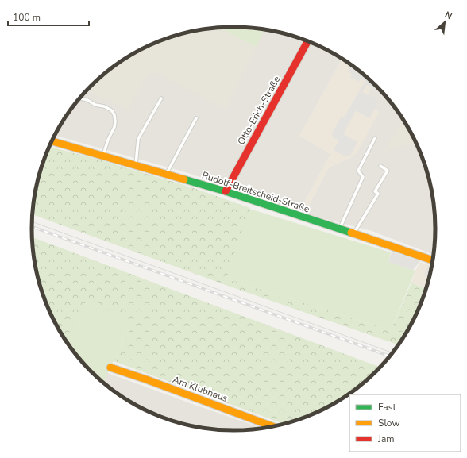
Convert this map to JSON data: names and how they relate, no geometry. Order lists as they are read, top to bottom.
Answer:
{
  "streets": {
    "street": ["Otto-Erich-Straße", "Rudolf-Breitscheid-Straße", "Am Klubhaus"]
  },
  "crossings": [
    ["Otto-Erich-Straße", "Rudolf-Breitscheid-Straße"]
  ],
  "legend": ["Fast", "Slow", "Jam"],
  "scale_bar": "100 m",
  "north": "top right"
}
